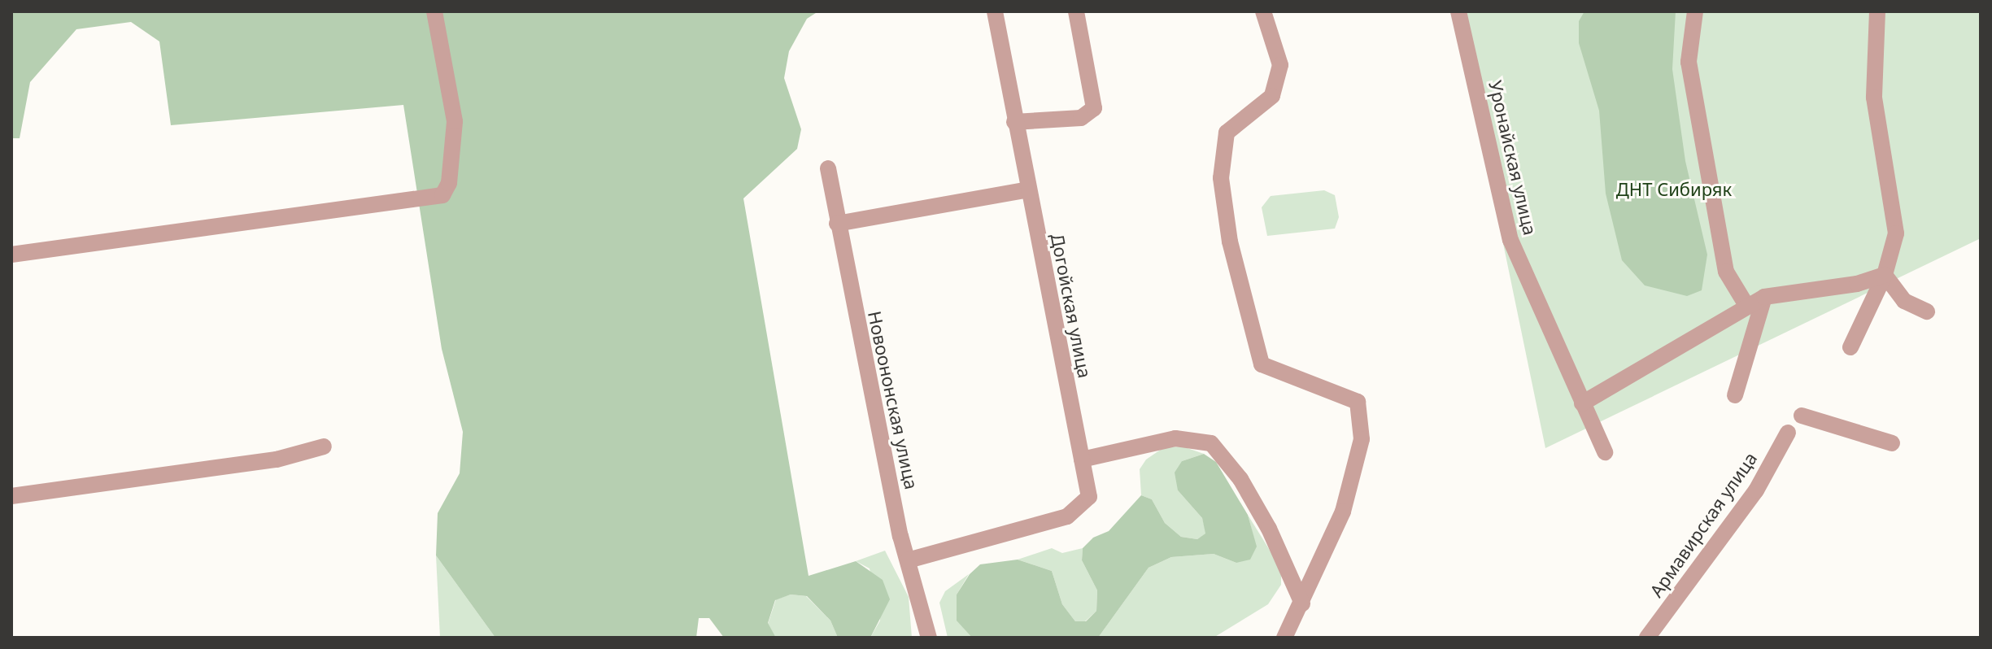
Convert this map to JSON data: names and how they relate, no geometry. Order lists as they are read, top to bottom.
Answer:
{
  "streets": {
    "street": [
      "Уронайская улица",
      "Догойская улица",
      "Новоононская улица",
      "Армавирская улица"
    ]
  },
  "crossings": [
    ["Догойская улица", "Новоононская улица"]
  ],
  "parks": ["ДНТ Сибиряк"]
}
